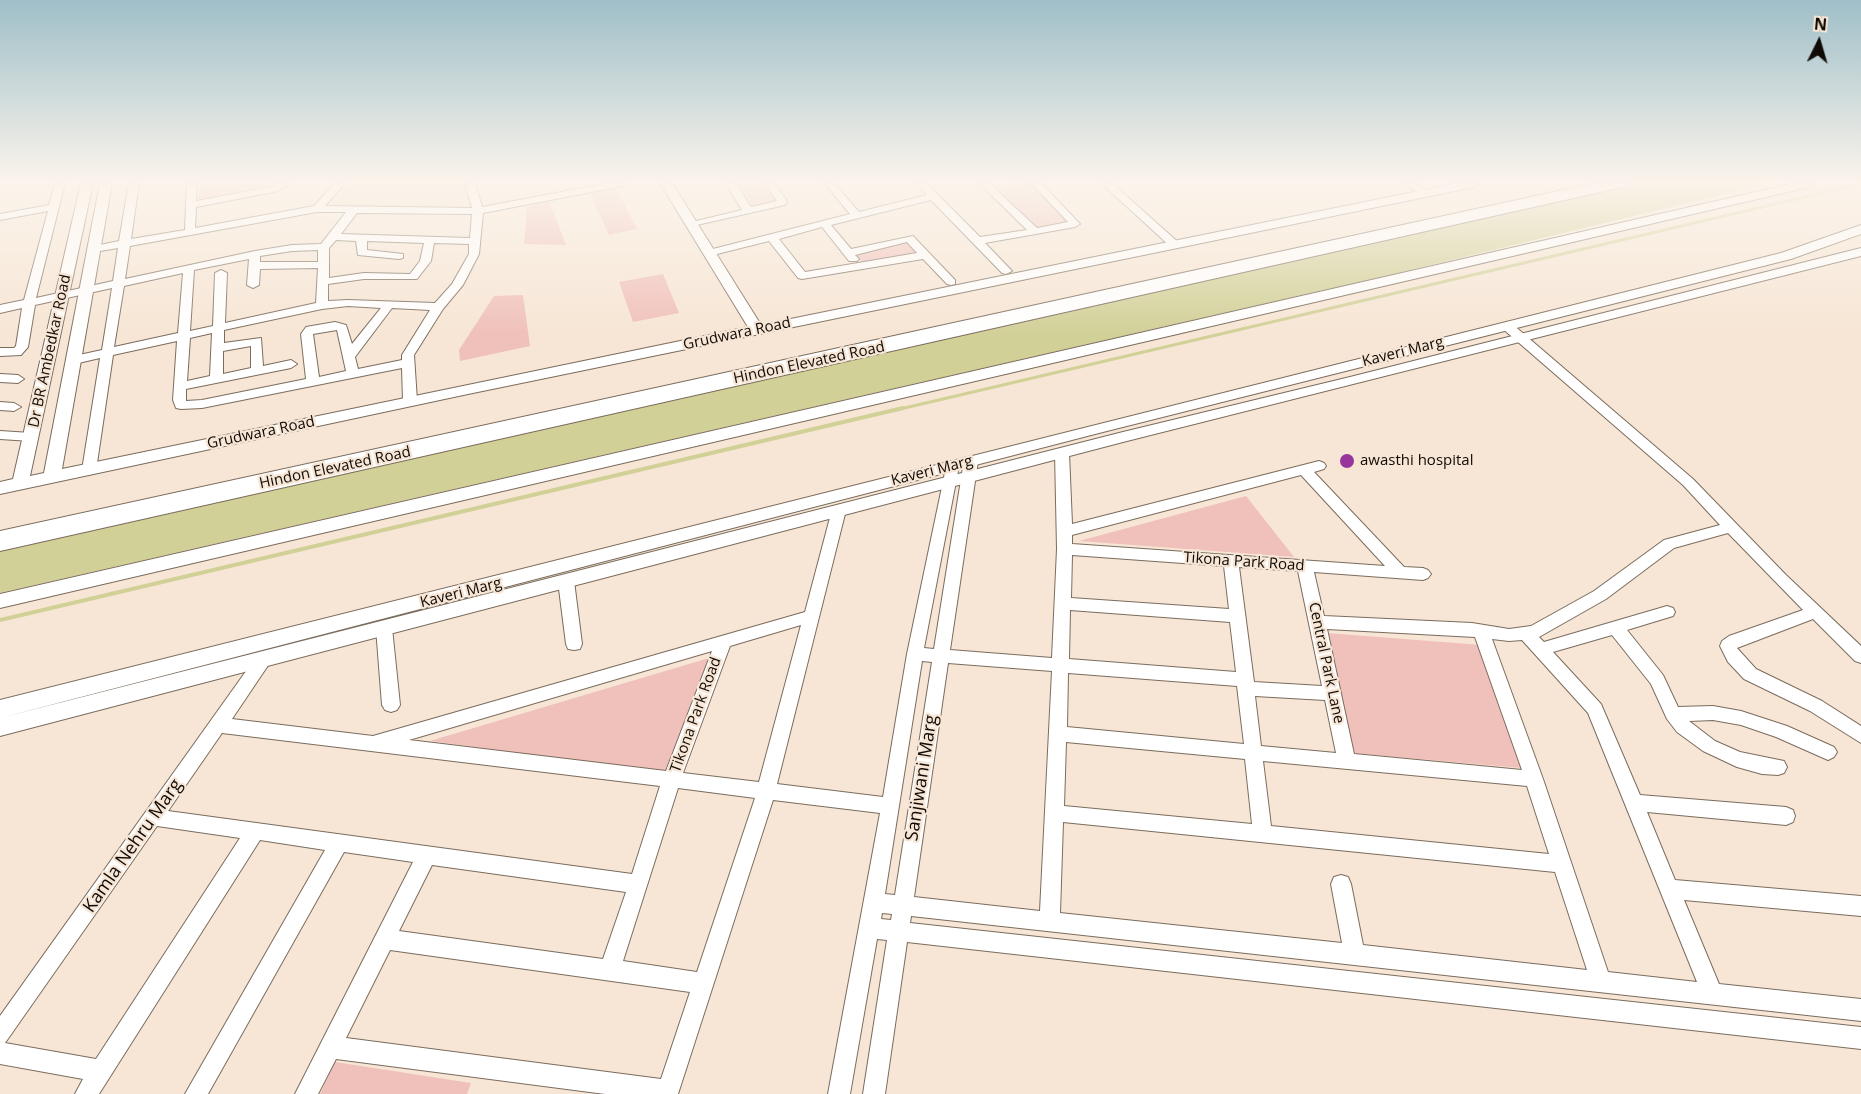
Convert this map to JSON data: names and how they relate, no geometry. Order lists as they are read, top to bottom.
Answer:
{
  "streets": {
    "highway": ["Hindon Elevated Road"],
    "street": [
      "Grudwara Road",
      "Dr BR Ambedkar Road",
      "Kaveri Marg",
      "Tikona Park Road",
      "Central Park Lane",
      "Sanjiwani Marg",
      "Kamla Nehru Marg"
    ]
  },
  "crossings": [
    ["Grudwara Road", "Dr BR Ambedkar Road"],
    ["Kaveri Marg", "Sanjiwani Marg"],
    ["Kaveri Marg", "Kamla Nehru Marg"],
    ["Tikona Park Road", "Central Park Lane"],
    ["Tikona Park Road", "Kamla Nehru Marg"]
  ],
  "places": ["awasthi hospital"],
  "north": "top"
}
